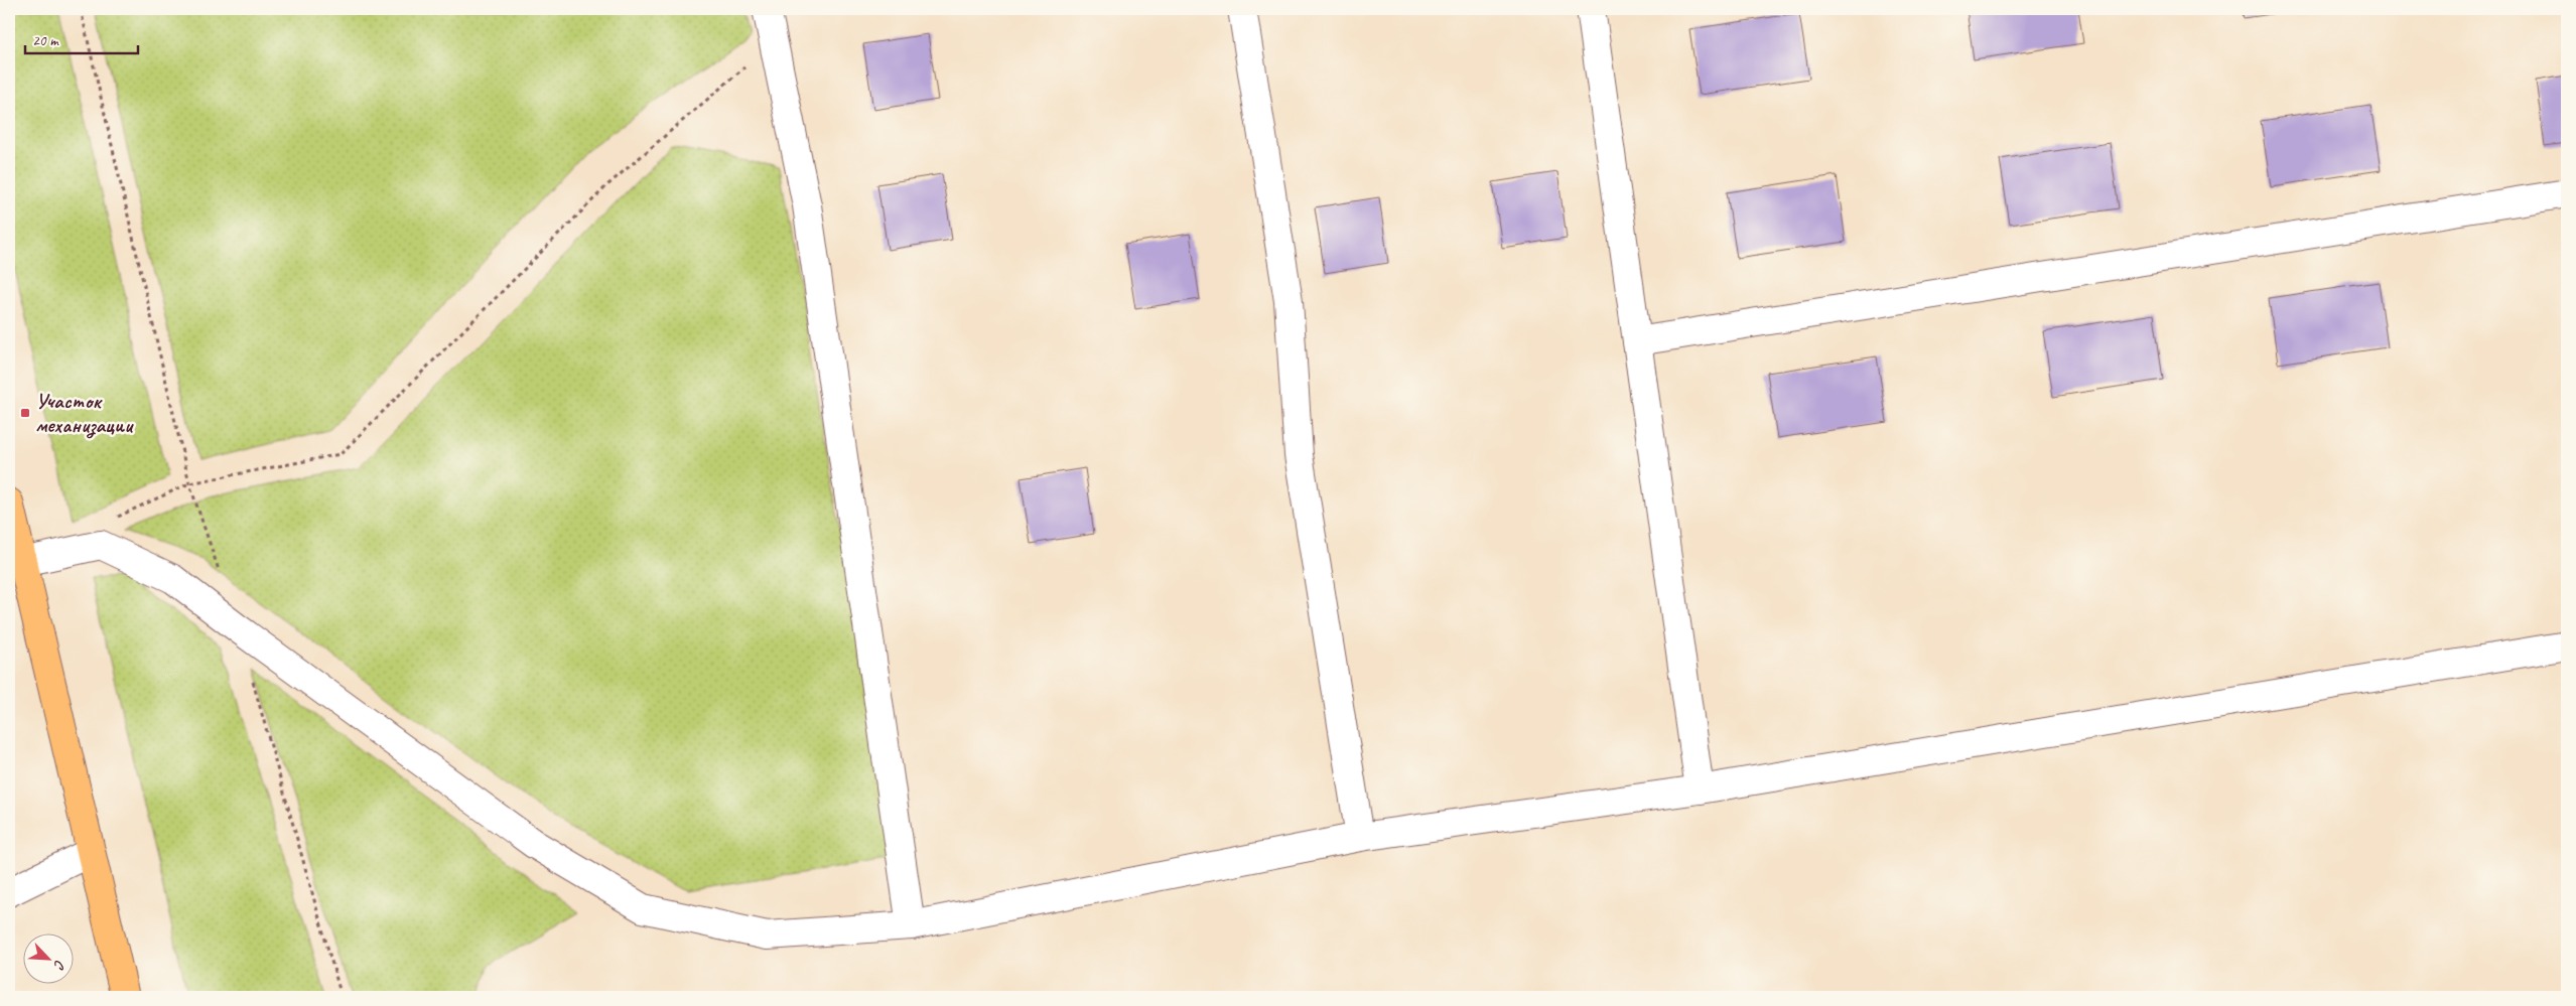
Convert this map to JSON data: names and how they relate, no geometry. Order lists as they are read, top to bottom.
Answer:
{
  "places": {
    "transit": ["Участок механизации"]
  },
  "scale_bar": "20 m",
  "north": "bottom right"
}
